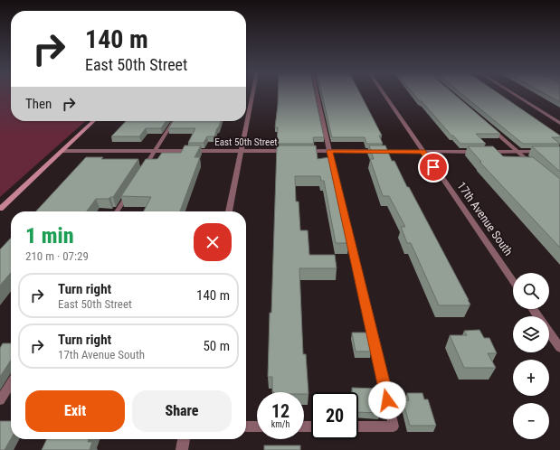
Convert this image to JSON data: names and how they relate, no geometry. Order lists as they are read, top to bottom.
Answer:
{
  "streets": {
    "street": ["East 50th Street", "17th Avenue South"]
  },
  "page": {
    "turn": ["140 m", "East 50th Street"],
    "then": "Then",
    "heading": ["1 min", "210 m · 07:29"],
    "map_buttons": ["+", "−"],
    "list": [
      {
        "name": "Turn right",
        "note": "East 50th Street",
        "value": "140 m"
      },
      {
        "name": "Turn right",
        "note": "17th Avenue South",
        "value": "50 m"
      }
    ],
    "buttons": ["Exit", "Share"],
    "speed": "12 km/h",
    "limit": "20"
  }
}
